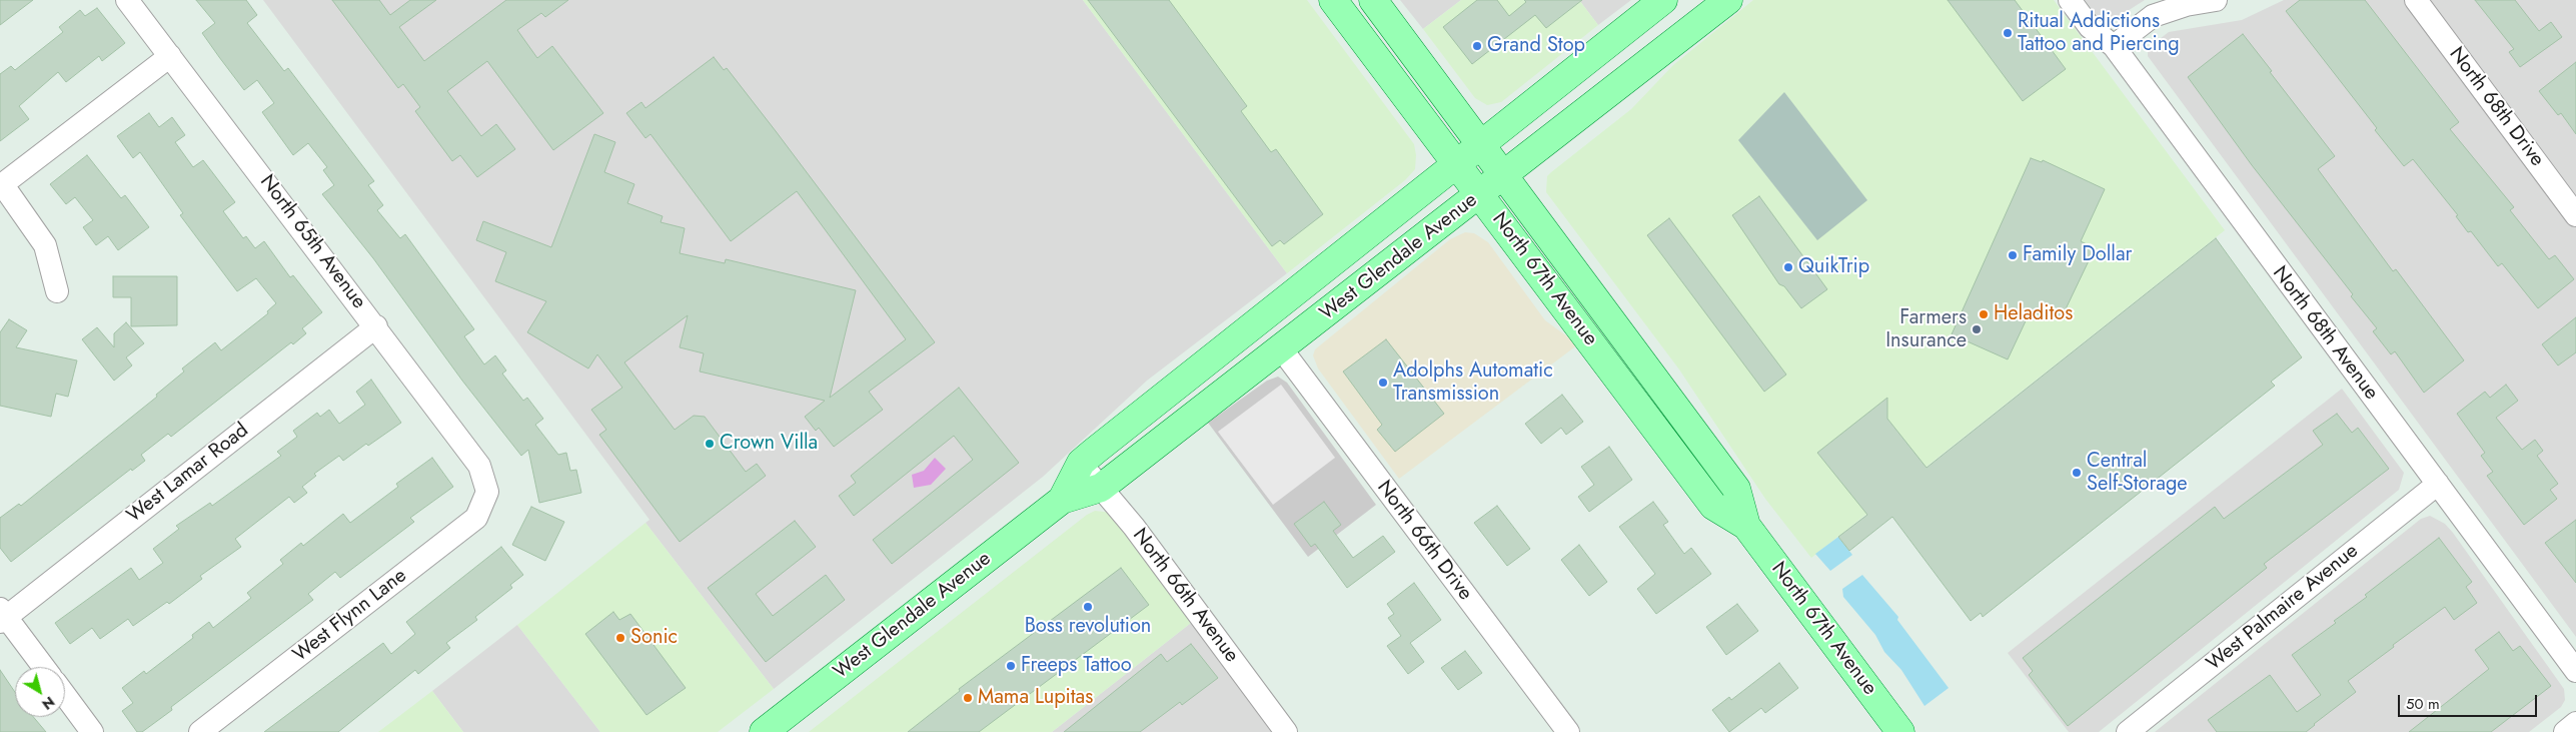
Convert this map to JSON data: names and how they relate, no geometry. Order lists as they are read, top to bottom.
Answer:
{
  "streets": {
    "main road": ["West Glendale Avenue", "North 67th Avenue"],
    "street": [
      "North 68th Drive",
      "North 65th Avenue",
      "North 68th Avenue",
      "West Lamar Road",
      "North 66th Drive",
      "North 66th Avenue",
      "West Palmaire Avenue",
      "West Flynn Lane"
    ]
  },
  "crossings": [
    ["North 65th Avenue", "West Lamar Road"],
    ["North 65th Avenue", "West Flynn Lane"],
    ["West Glendale Avenue", "North 67th Avenue"],
    ["West Glendale Avenue", "North 66th Drive"],
    ["West Glendale Avenue", "North 66th Avenue"],
    ["North 68th Avenue", "West Palmaire Avenue"]
  ],
  "places": [
    "Ritual Addictions Tattoo and Piercing",
    "Grand Stop",
    "Family Dollar",
    "QuikTrip",
    "Heladitos",
    "Farmers Insurance",
    "Adolphs Automatic Transmission",
    "Crown Villa",
    "Central Self-Storage",
    "Boss revolution",
    "Sonic",
    "Freeps Tattoo",
    "Mama Lupitas"
  ],
  "scale_bar": "50 m",
  "north": "bottom right"
}
